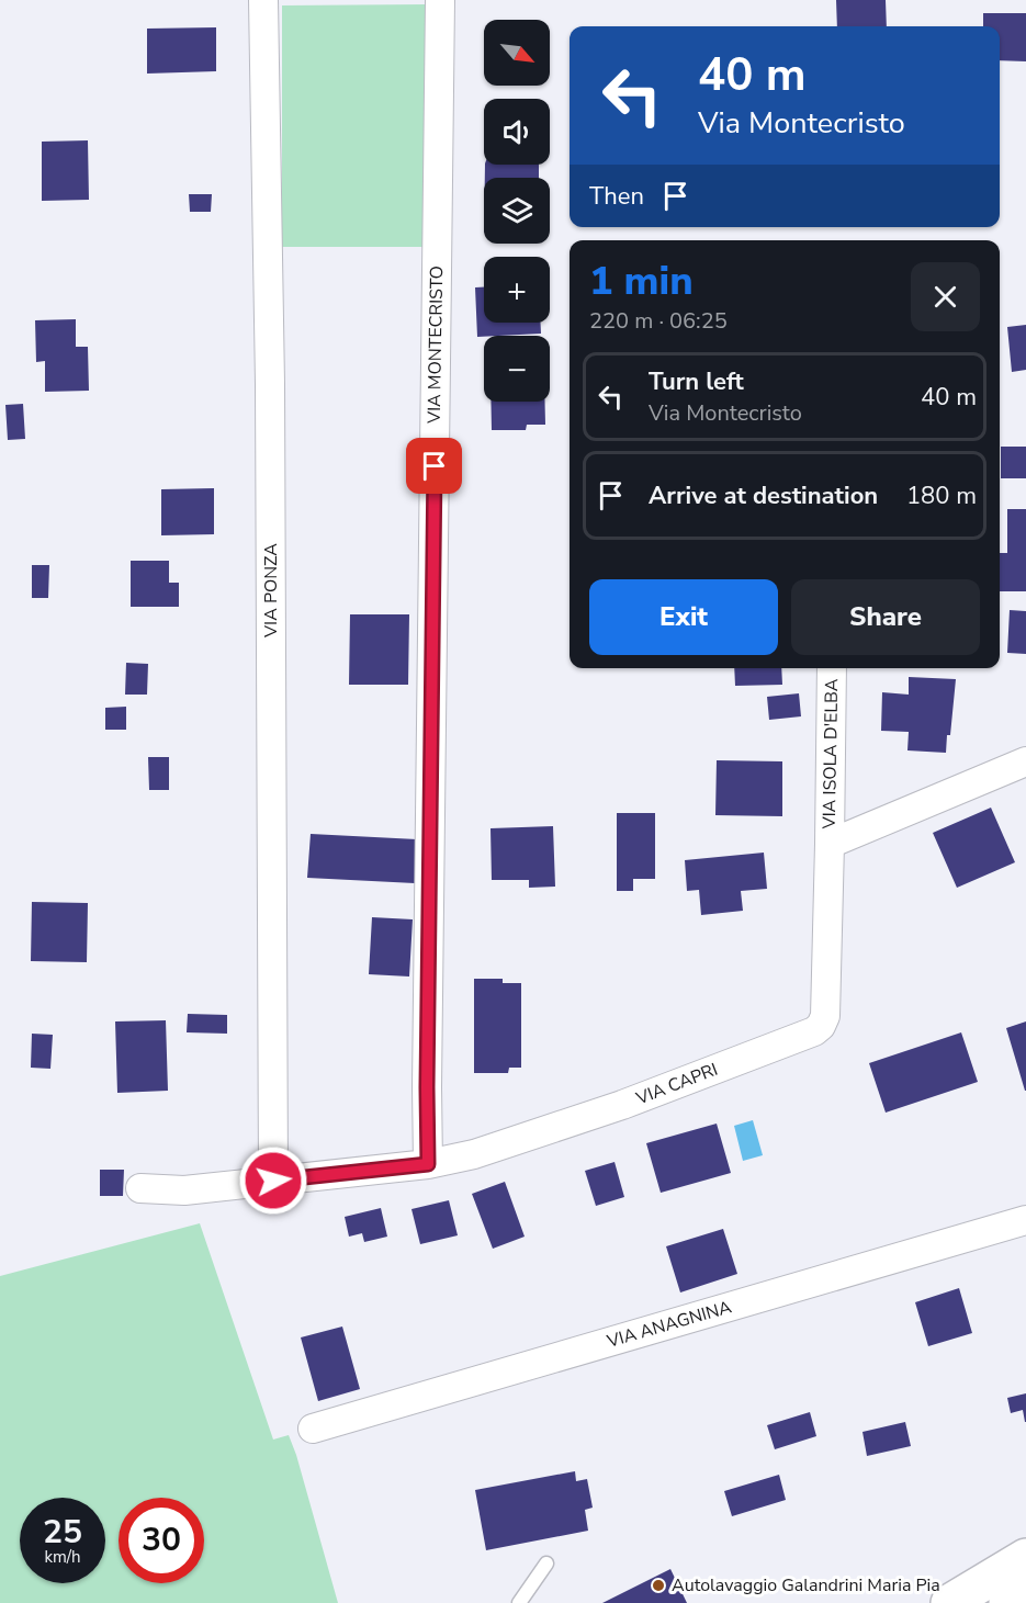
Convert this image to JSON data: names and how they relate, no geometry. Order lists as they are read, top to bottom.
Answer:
{
  "streets": {
    "street": [
      "VIA MONTECRISTO",
      "VIA PONZA",
      "VIA ISOLA D'ELBA",
      "VIA CAPRI",
      "VIA ANAGNINA"
    ]
  },
  "crossings": [
    ["VIA MONTECRISTO", "VIA CAPRI"],
    ["VIA PONZA", "VIA CAPRI"],
    ["VIA ISOLA D'ELBA", "VIA CAPRI"]
  ],
  "places": ["Autolavaggio Galandrini Maria Pia"],
  "north": "bottom right",
  "page": {
    "map_buttons": ["+", "−"],
    "turn": ["40 m", "Via Montecristo"],
    "then": "Then",
    "heading": ["1 min", "220 m · 06:25"],
    "list": [
      {
        "name": "Turn left",
        "note": "Via Montecristo",
        "value": "40 m"
      },
      {
        "name": "Arrive at destination",
        "value": "180 m"
      }
    ],
    "buttons": ["Exit", "Share"],
    "speed": "25 km/h",
    "limit": "30"
  }
}
